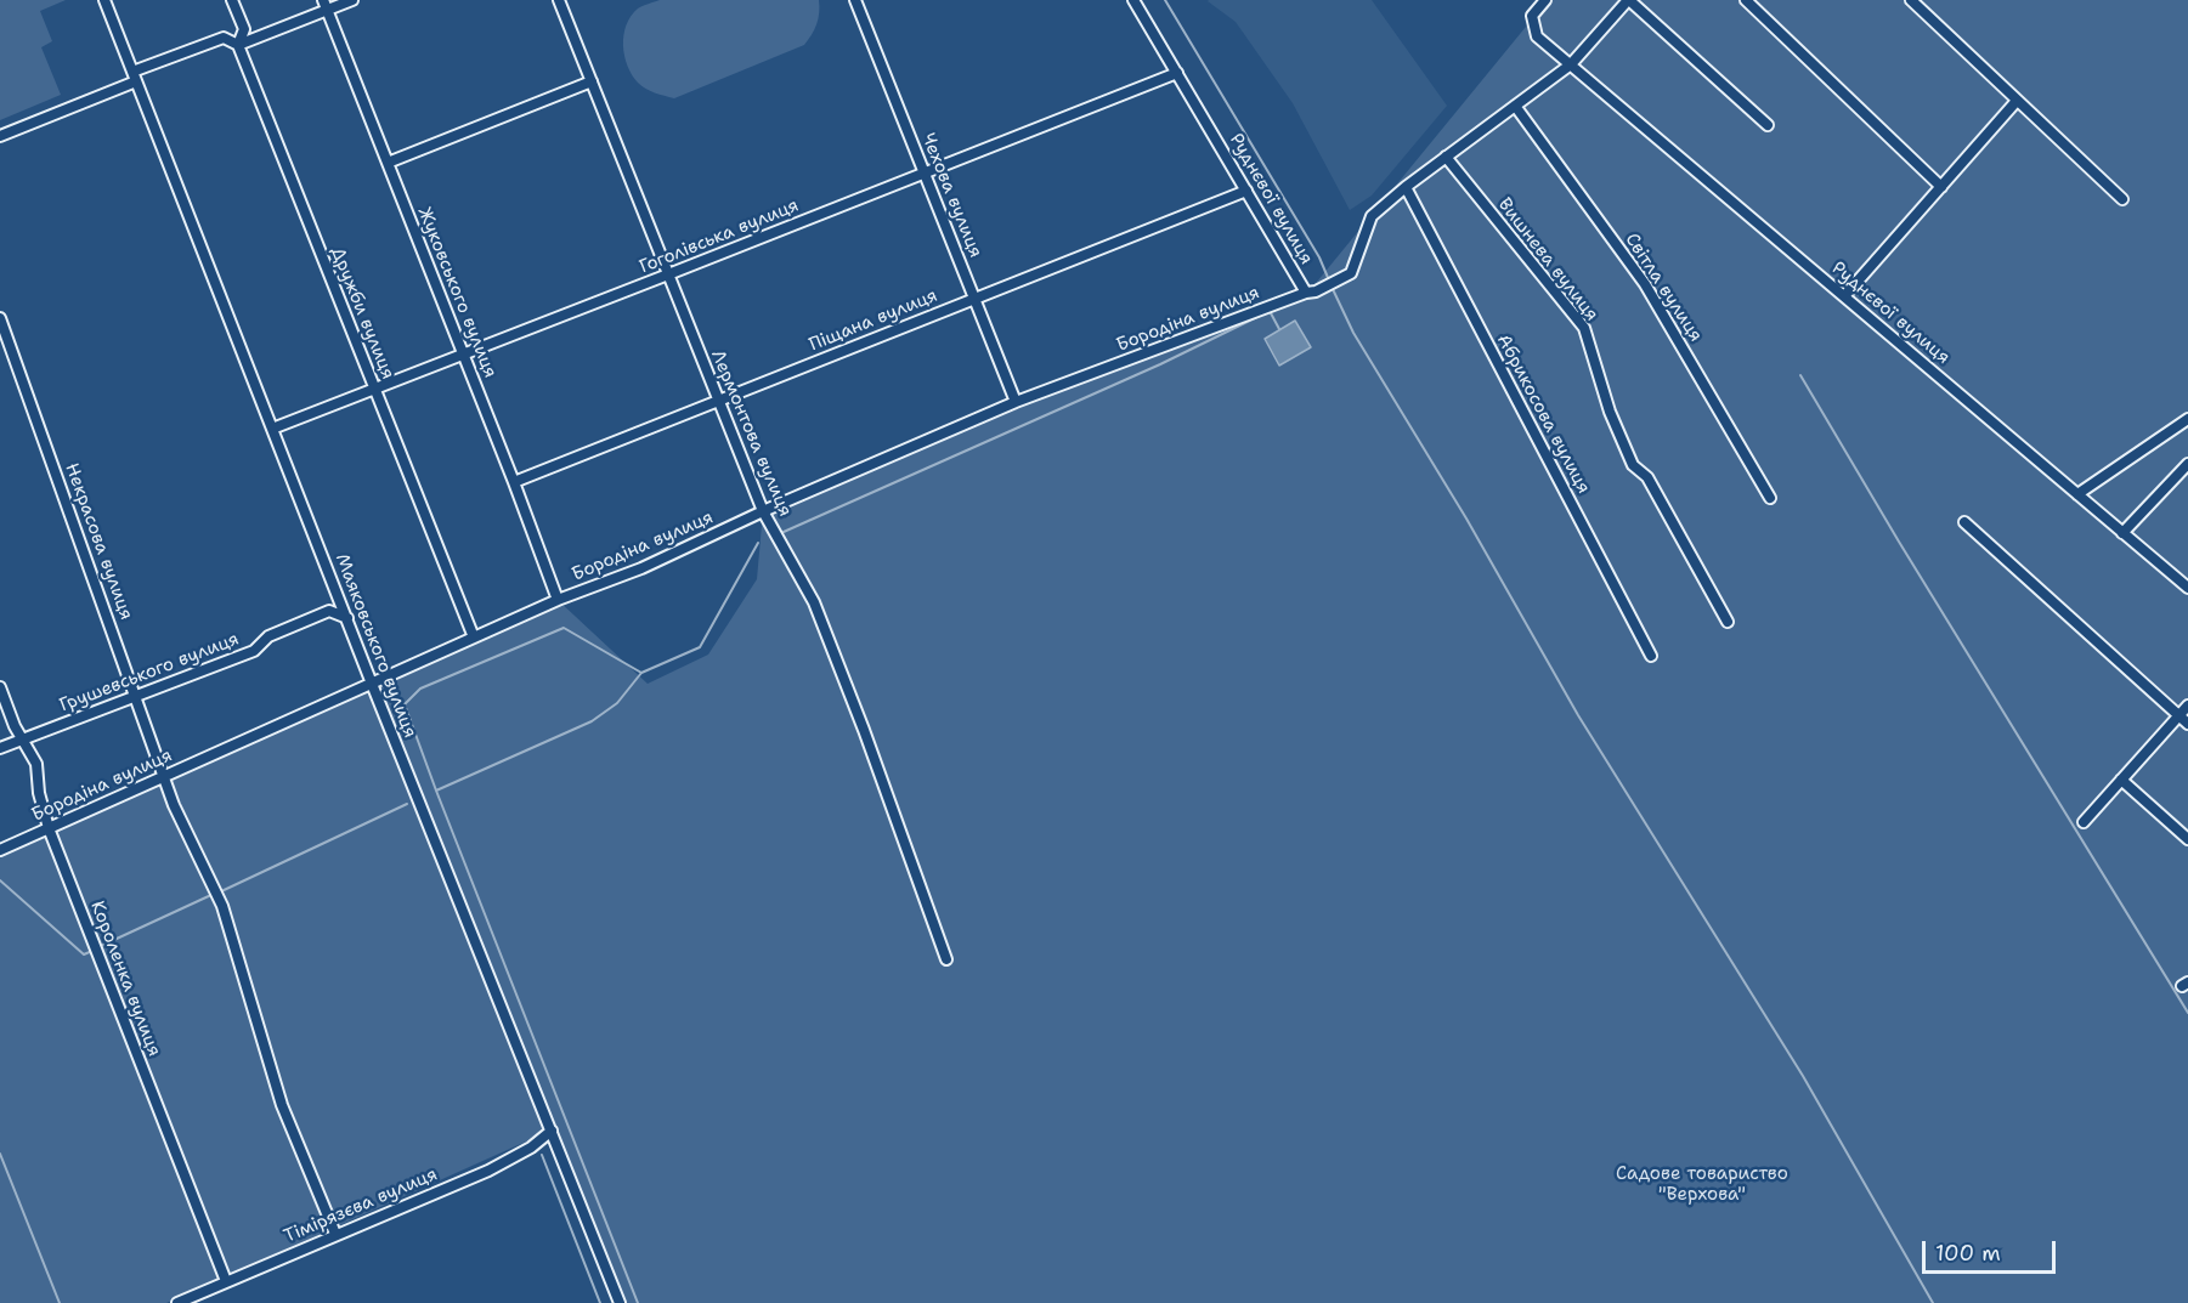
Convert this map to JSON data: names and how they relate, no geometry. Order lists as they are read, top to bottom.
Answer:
{
  "streets": {
    "street": [
      "Чехова вулиця",
      "Руднєвої вулиця",
      "Гоголівська вулиця",
      "Вишнева вулиця",
      "Світла вулиця",
      "Жуковського вулиця",
      "Дружби вулиця",
      "Бородіна вулиця",
      "Піщана вулиця",
      "Абрикосова вулиця",
      "Лермонтова вулиця",
      "Некрасова вулиця",
      "Маяковського вулиця",
      "Грушевського вулиця",
      "Короленка вулиця",
      "Тімірязєва вулиця"
    ]
  },
  "crossings": [
    ["Чехова вулиця", "Гоголівська вулиця"],
    ["Чехова вулиця", "Бородіна вулиця"],
    ["Чехова вулиця", "Піщана вулиця"],
    ["Руднєвої вулиця", "Гоголівська вулиця"],
    ["Руднєвої вулиця", "Бородіна вулиця"],
    ["Руднєвої вулиця", "Піщана вулиця"],
    ["Гоголівська вулиця", "Жуковського вулиця"],
    ["Гоголівська вулиця", "Дружби вулиця"],
    ["Гоголівська вулиця", "Лермонтова вулиця"],
    ["Гоголівська вулиця", "Маяковського вулиця"],
    ["Жуковського вулиця", "Бородіна вулиця"],
    ["Жуковського вулиця", "Піщана вулиця"],
    ["Дружби вулиця", "Бородіна вулиця"],
    ["Бородіна вулиця", "Лермонтова вулиця"],
    ["Бородіна вулиця", "Некрасова вулиця"],
    ["Бородіна вулиця", "Маяковського вулиця"],
    ["Бородіна вулиця", "Короленка вулиця"],
    ["Піщана вулиця", "Лермонтова вулиця"],
    ["Некрасова вулиця", "Грушевського вулиця"],
    ["Некрасова вулиця", "Тімірязєва вулиця"],
    ["Маяковського вулиця", "Грушевського вулиця"],
    ["Маяковського вулиця", "Тімірязєва вулиця"],
    ["Грушевського вулиця", "Короленка вулиця"],
    ["Короленка вулиця", "Тімірязєва вулиця"]
  ],
  "parks": ["Садове товариство \"Верхова\""],
  "scale_bar": "100 m"
}
